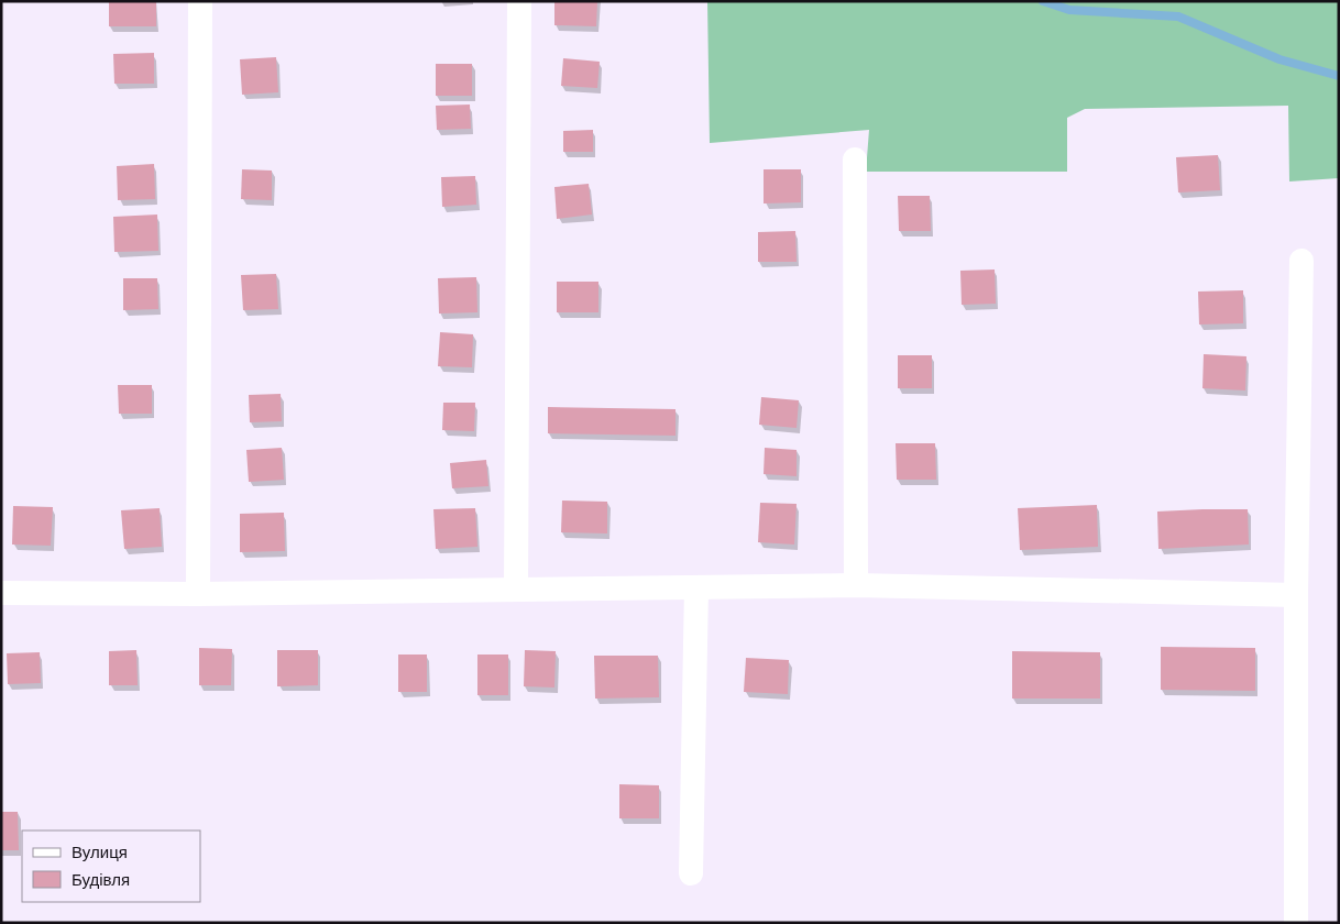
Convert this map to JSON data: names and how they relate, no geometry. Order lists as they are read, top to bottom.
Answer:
{
  "legend": ["Вулиця", "Будівля"]
}
